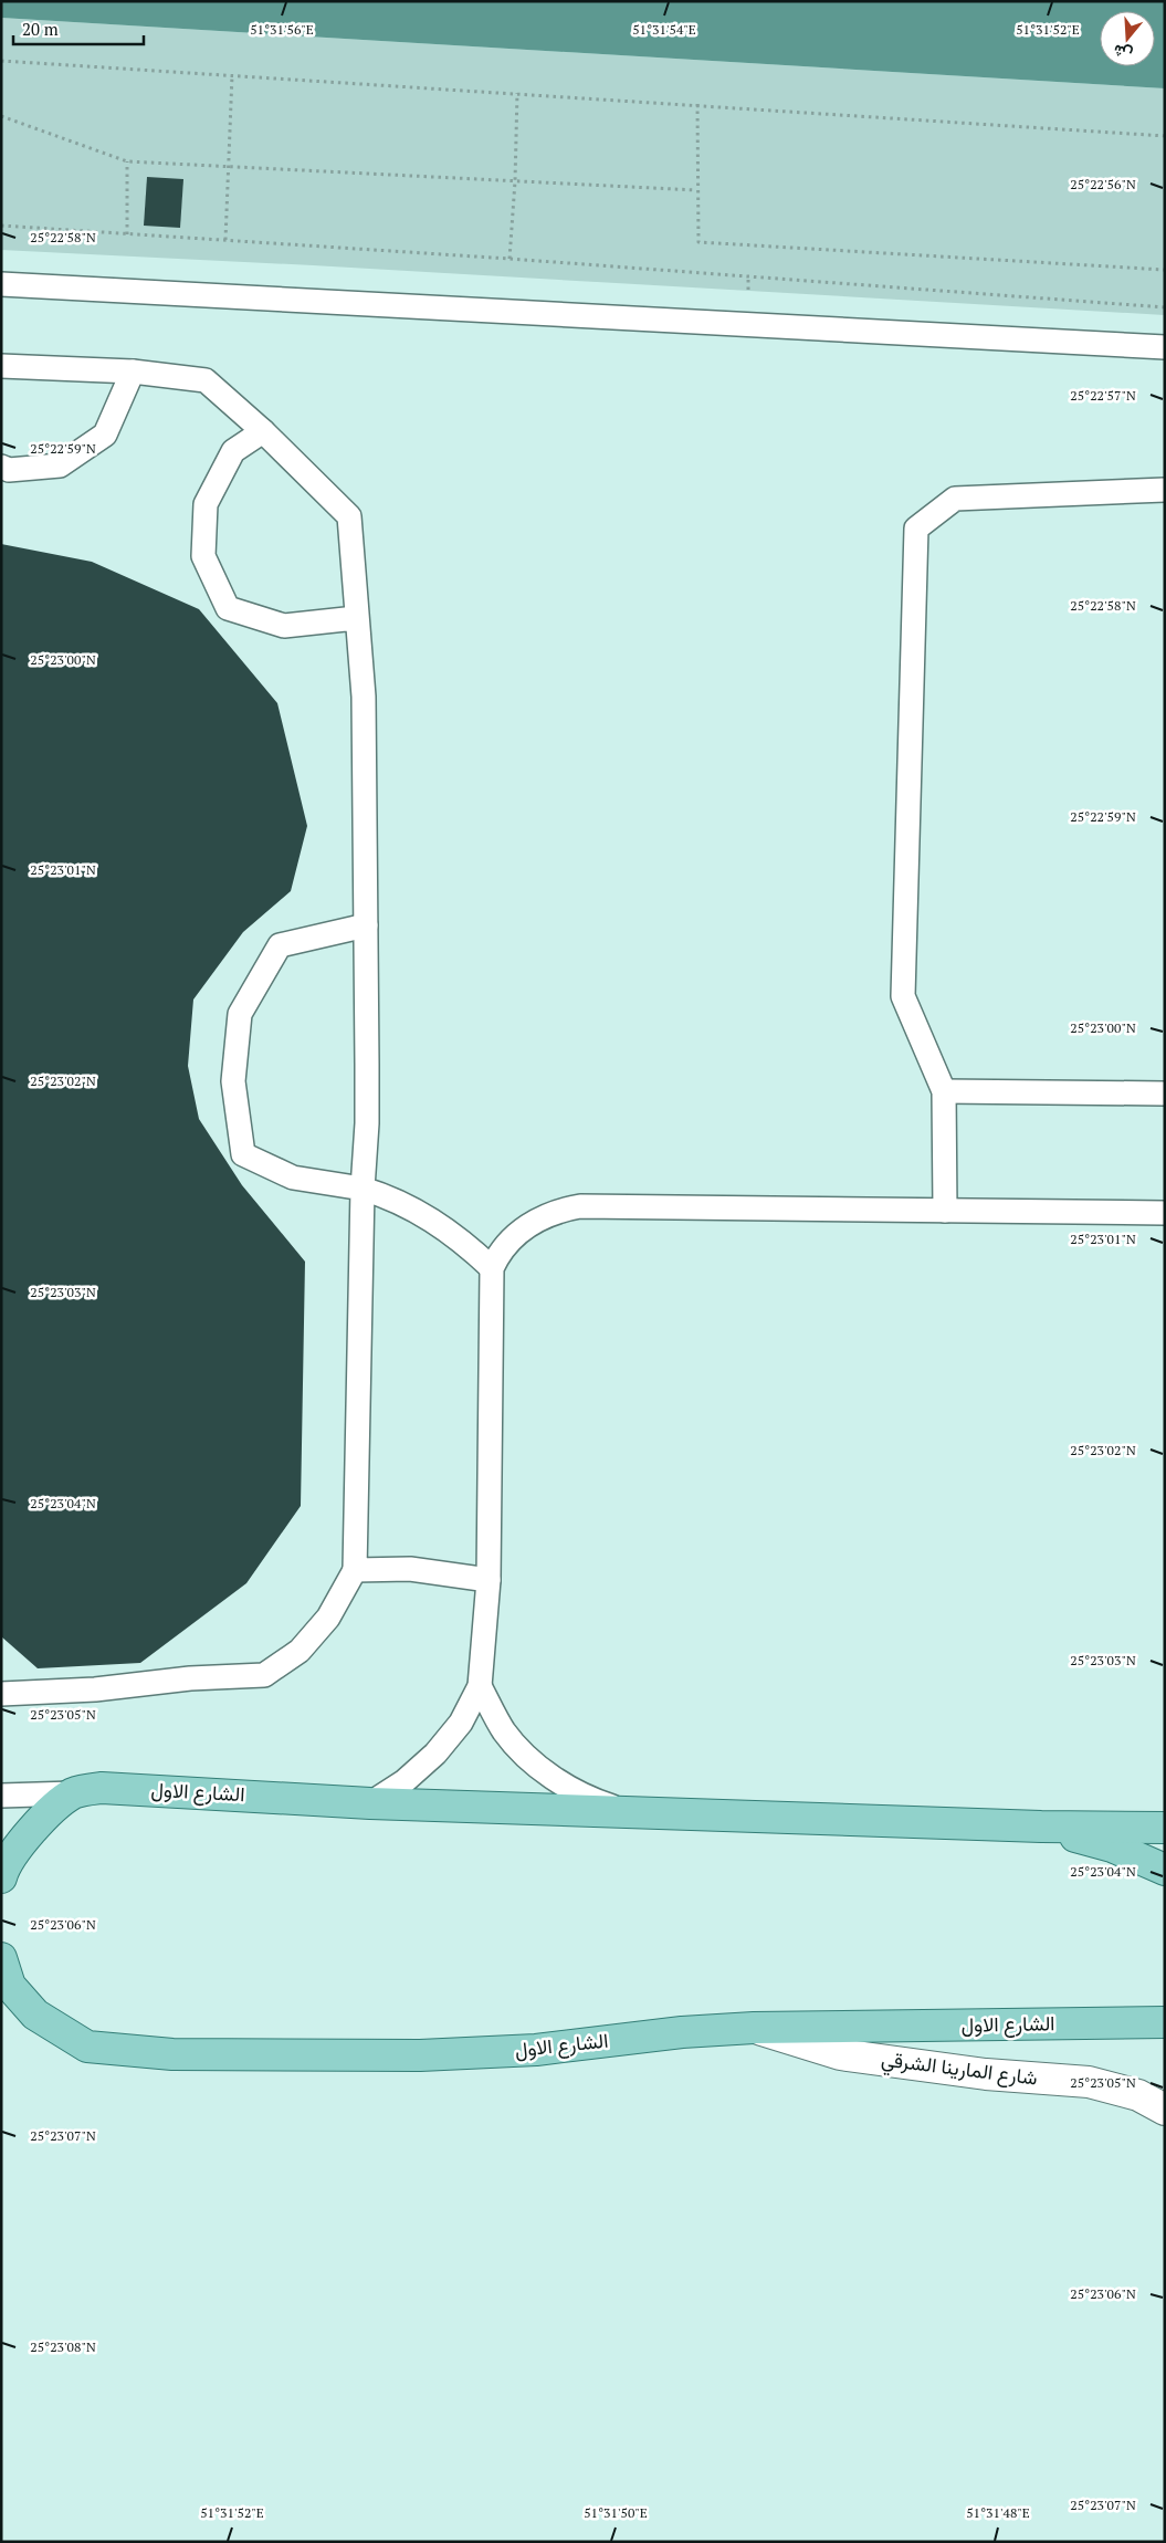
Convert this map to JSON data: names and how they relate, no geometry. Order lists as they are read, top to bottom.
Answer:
{
  "streets": {
    "main road": ["الشارع الاول"],
    "street": ["شارع المارينا الشرقي"]
  },
  "crossings": [
    ["الشارع الاول", "شارع المارينا الشرقي"]
  ],
  "scale_bar": "20 m",
  "north": "bottom",
  "coordinates": [
    "51°31'56\"E",
    "51°31'54\"E",
    "51°31'52\"E",
    "25°22'56\"N",
    "25°22'58\"N",
    "25°22'57\"N",
    "25°22'59\"N",
    "25°23'00\"N",
    "25°23'01\"N",
    "25°23'02\"N",
    "25°23'03\"N",
    "25°23'04\"N",
    "25°23'05\"N",
    "25°23'06\"N",
    "25°23'07\"N",
    "25°23'08\"N",
    "51°31'50\"E",
    "51°31'48\"E"
  ]
}
